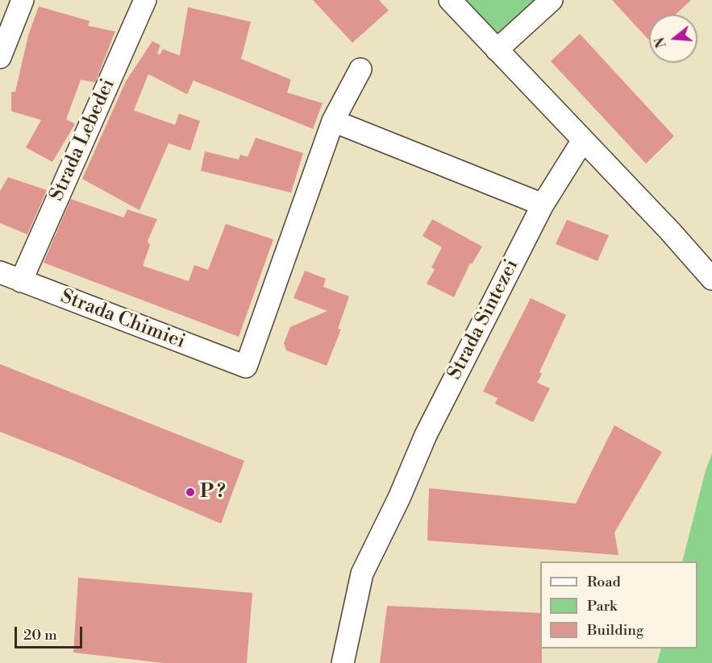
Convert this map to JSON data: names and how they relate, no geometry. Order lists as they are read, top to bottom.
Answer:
{
  "streets": {
    "street": ["Strada Lebedei", "Strada Chimiei", "Strada Sintezei"]
  },
  "crossings": [
    ["Strada Lebedei", "Strada Chimiei"]
  ],
  "places": ["P ?"],
  "legend": ["Road", "Park", "Building"],
  "scale_bar": "20 m",
  "north": "left"
}
